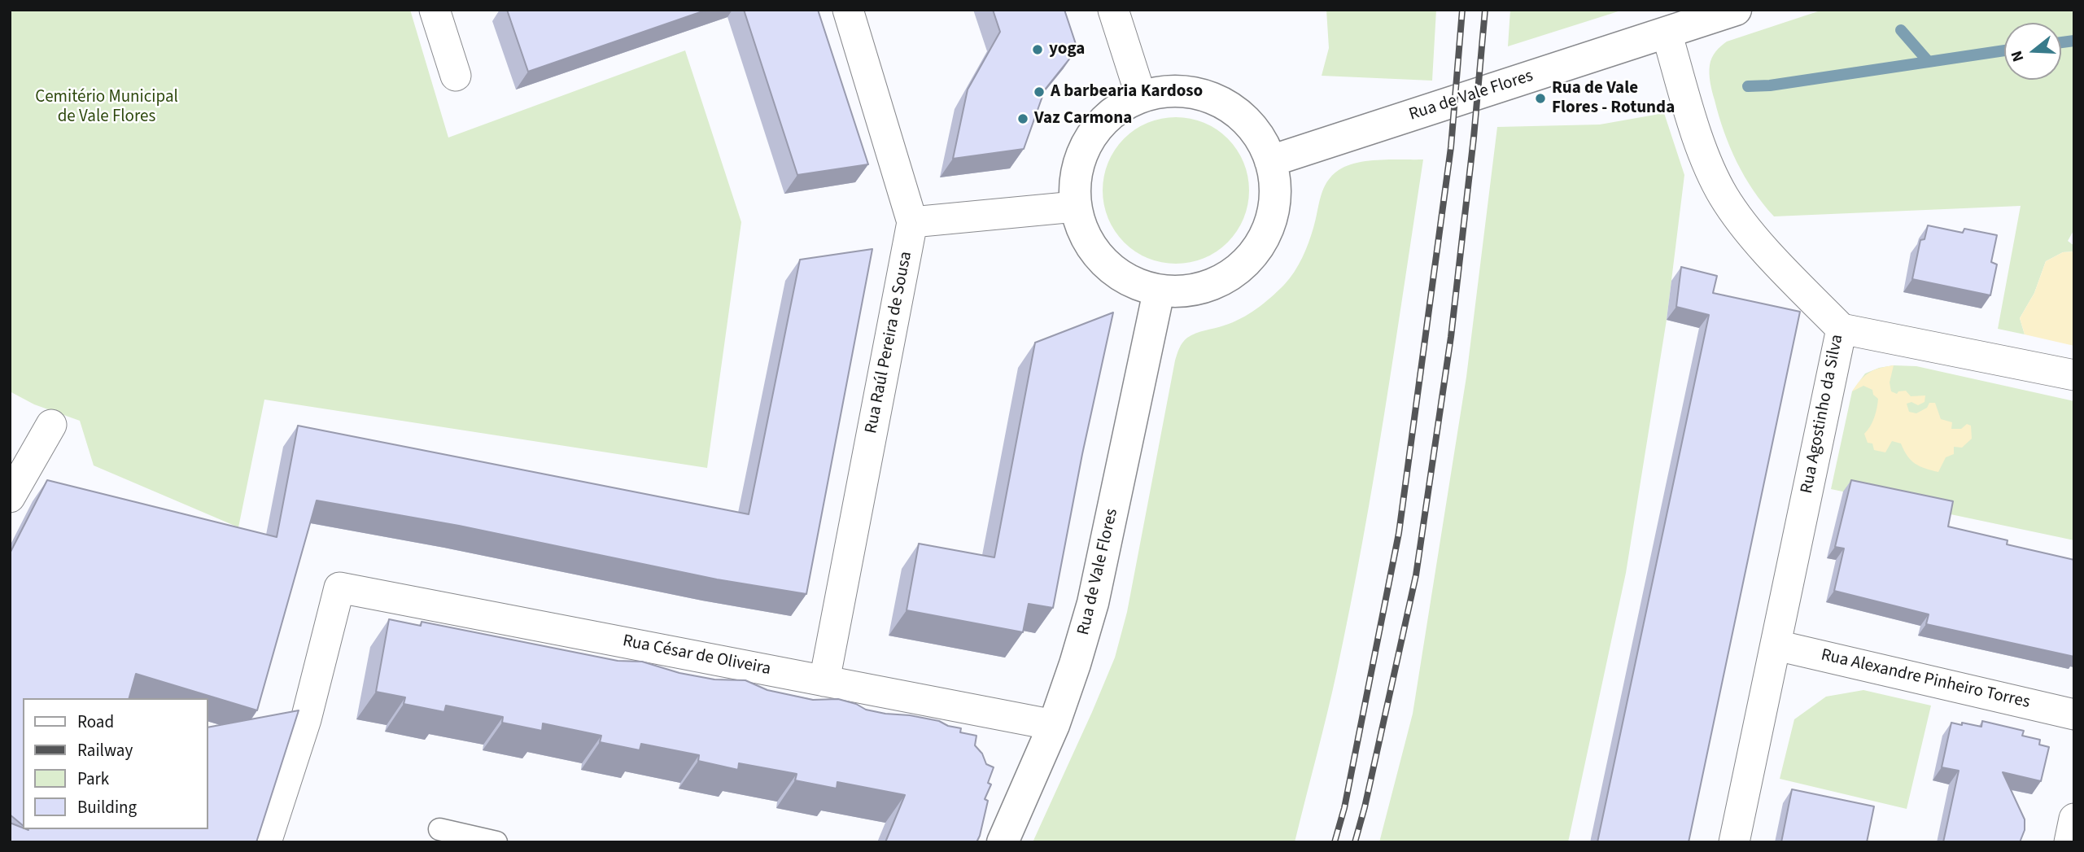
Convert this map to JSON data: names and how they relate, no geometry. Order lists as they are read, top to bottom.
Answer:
{
  "streets": {
    "street": [
      "Rua de Vale Flores",
      "Rua Raúl Pereira de Sousa",
      "Rua Agostinho da Silva",
      "Rua César de Oliveira",
      "Rua Alexandre Pinheiro Torres"
    ]
  },
  "crossings": [
    ["Rua de Vale Flores", "Rua Agostinho da Silva"],
    ["Rua de Vale Flores", "Rua César de Oliveira"],
    ["Rua Raúl Pereira de Sousa", "Rua César de Oliveira"],
    ["Rua Agostinho da Silva", "Rua Alexandre Pinheiro Torres"]
  ],
  "parks": ["Cemitério Municipal de Vale Flores"],
  "places": [
    "yoga",
    "A barbearia Kardoso",
    "Rua de Vale Flores - Rotunda",
    "Vaz Carmona"
  ],
  "legend": [
    "Road",
    "Railway",
    "Park",
    "Building"
  ],
  "north": "left"
}
